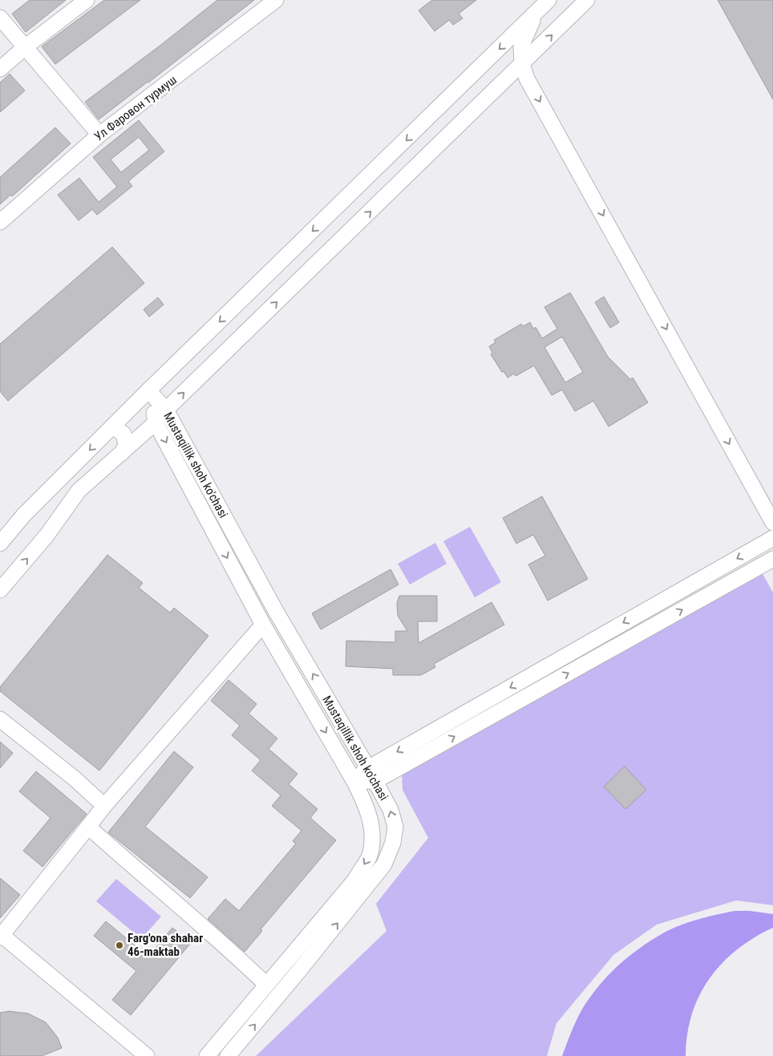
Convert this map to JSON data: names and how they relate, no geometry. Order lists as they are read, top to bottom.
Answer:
{
  "streets": {
    "street": ["Ул Фаровон турмуш", "Mustaqillik shoh ko'chasi"]
  },
  "places": ["Farg'ona shahar 46-maktab"]
}
